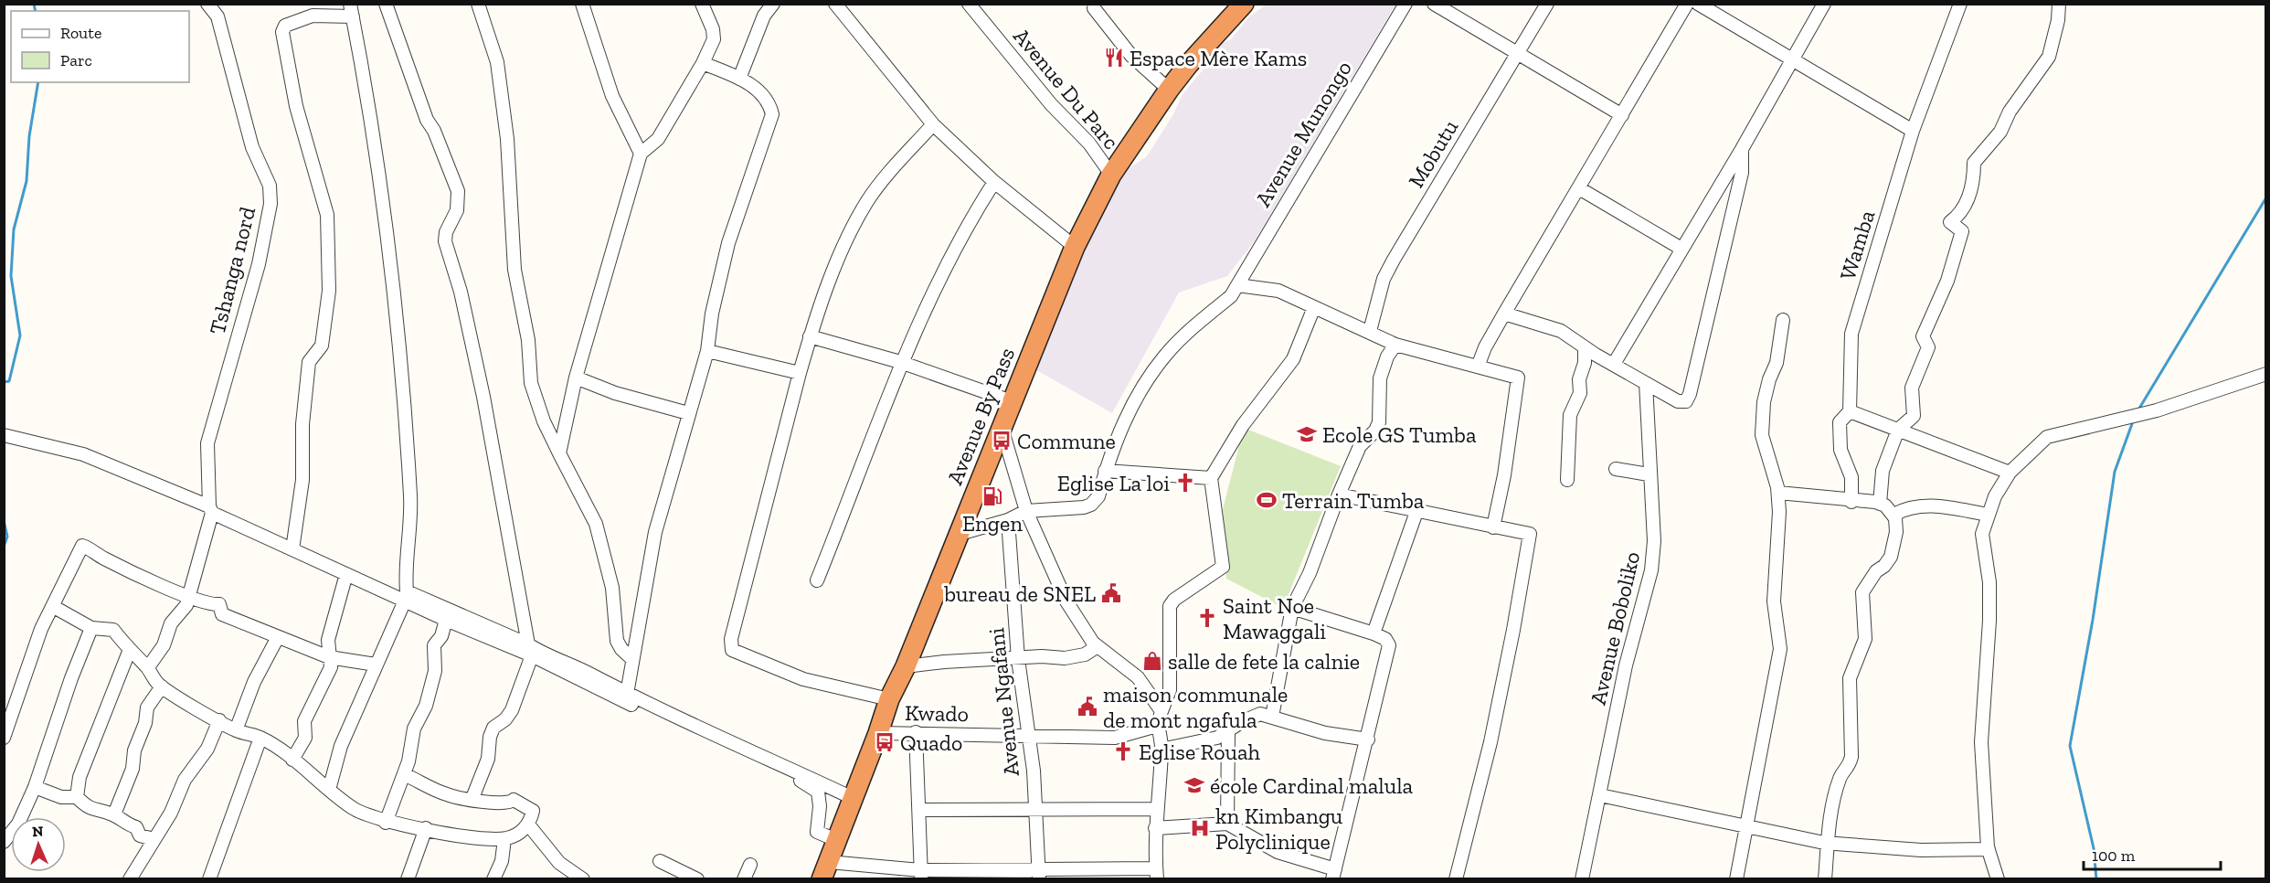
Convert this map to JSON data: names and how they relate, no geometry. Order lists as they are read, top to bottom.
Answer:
{
  "streets": {
    "highway": ["Avenue By Pass"],
    "street": [
      "Avenue Du Parc",
      "Avenue Munongo",
      "Mobutu",
      "Wamba",
      "Tshanga nord",
      "Avenue Boboliko",
      "Avenue Ngafani",
      "Kwado"
    ]
  },
  "crossings": [
    ["Avenue Du Parc", "Avenue By Pass"],
    ["Avenue By Pass", "Kwado"],
    ["Avenue Ngafani", "Kwado"]
  ],
  "places": {
    "restaurant": ["Espace Mère Kams"],
    "school or university": ["Ecole GS Tumba", "école Cardinal malula"],
    "bus stop": ["Commune", "Quado"],
    "church": ["Eglise La loi", "Saint Noe Mawaggali", "Eglise Rouah"],
    "fuel station": ["Engen"],
    "sports": ["Terrain Tumba"],
    "public building": ["bureau de SNEL", "maison communale de mont ngafula"],
    "shop": ["salle de fete la calnie"],
    "hospital": ["kn Kimbangu Polyclinique"]
  },
  "legend": ["Route", "Parc"],
  "scale_bar": "100 m",
  "north": "top"
}
